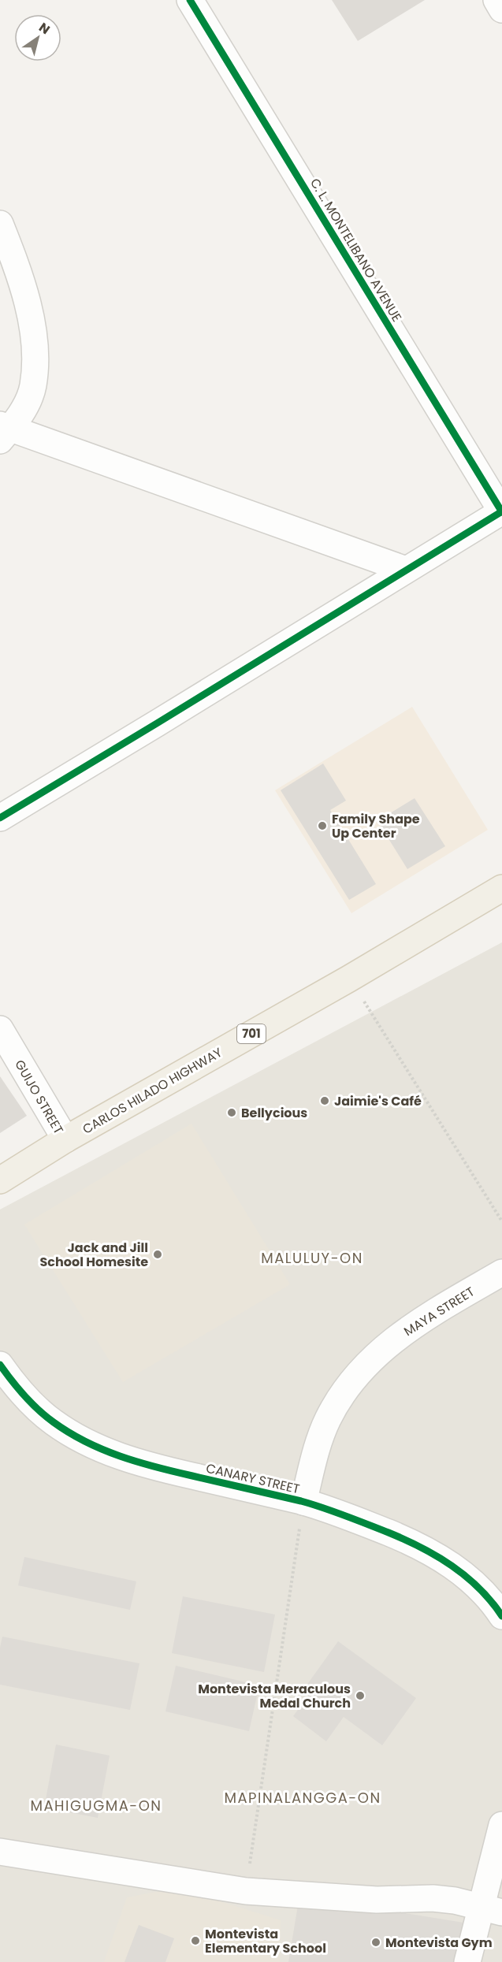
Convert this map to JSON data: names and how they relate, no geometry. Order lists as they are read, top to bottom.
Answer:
{
  "streets": {
    "main road": ["701", "CARLOS HILADO HIGHWAY"],
    "street": [
      "C. L. MONTELIBANO AVENUE",
      "GUIJO STREET",
      "MAYA STREET",
      "CANARY STREET"
    ]
  },
  "crossings": [
    ["CARLOS HILADO HIGHWAY", "GUIJO STREET"],
    ["MAYA STREET", "CANARY STREET"]
  ],
  "districts": ["MALULUY-ON", "MAPINALANGGA-ON", "MAHIGUGMA-ON"],
  "places": [
    "Family Shape Up Center",
    "Jaimie's Café",
    "Bellycious",
    "Jack and Jill School Homesite",
    "Montevista Meraculous Medal Church",
    "Montevista Elementary School",
    "Montevista Gym"
  ],
  "north": "top right"
}
